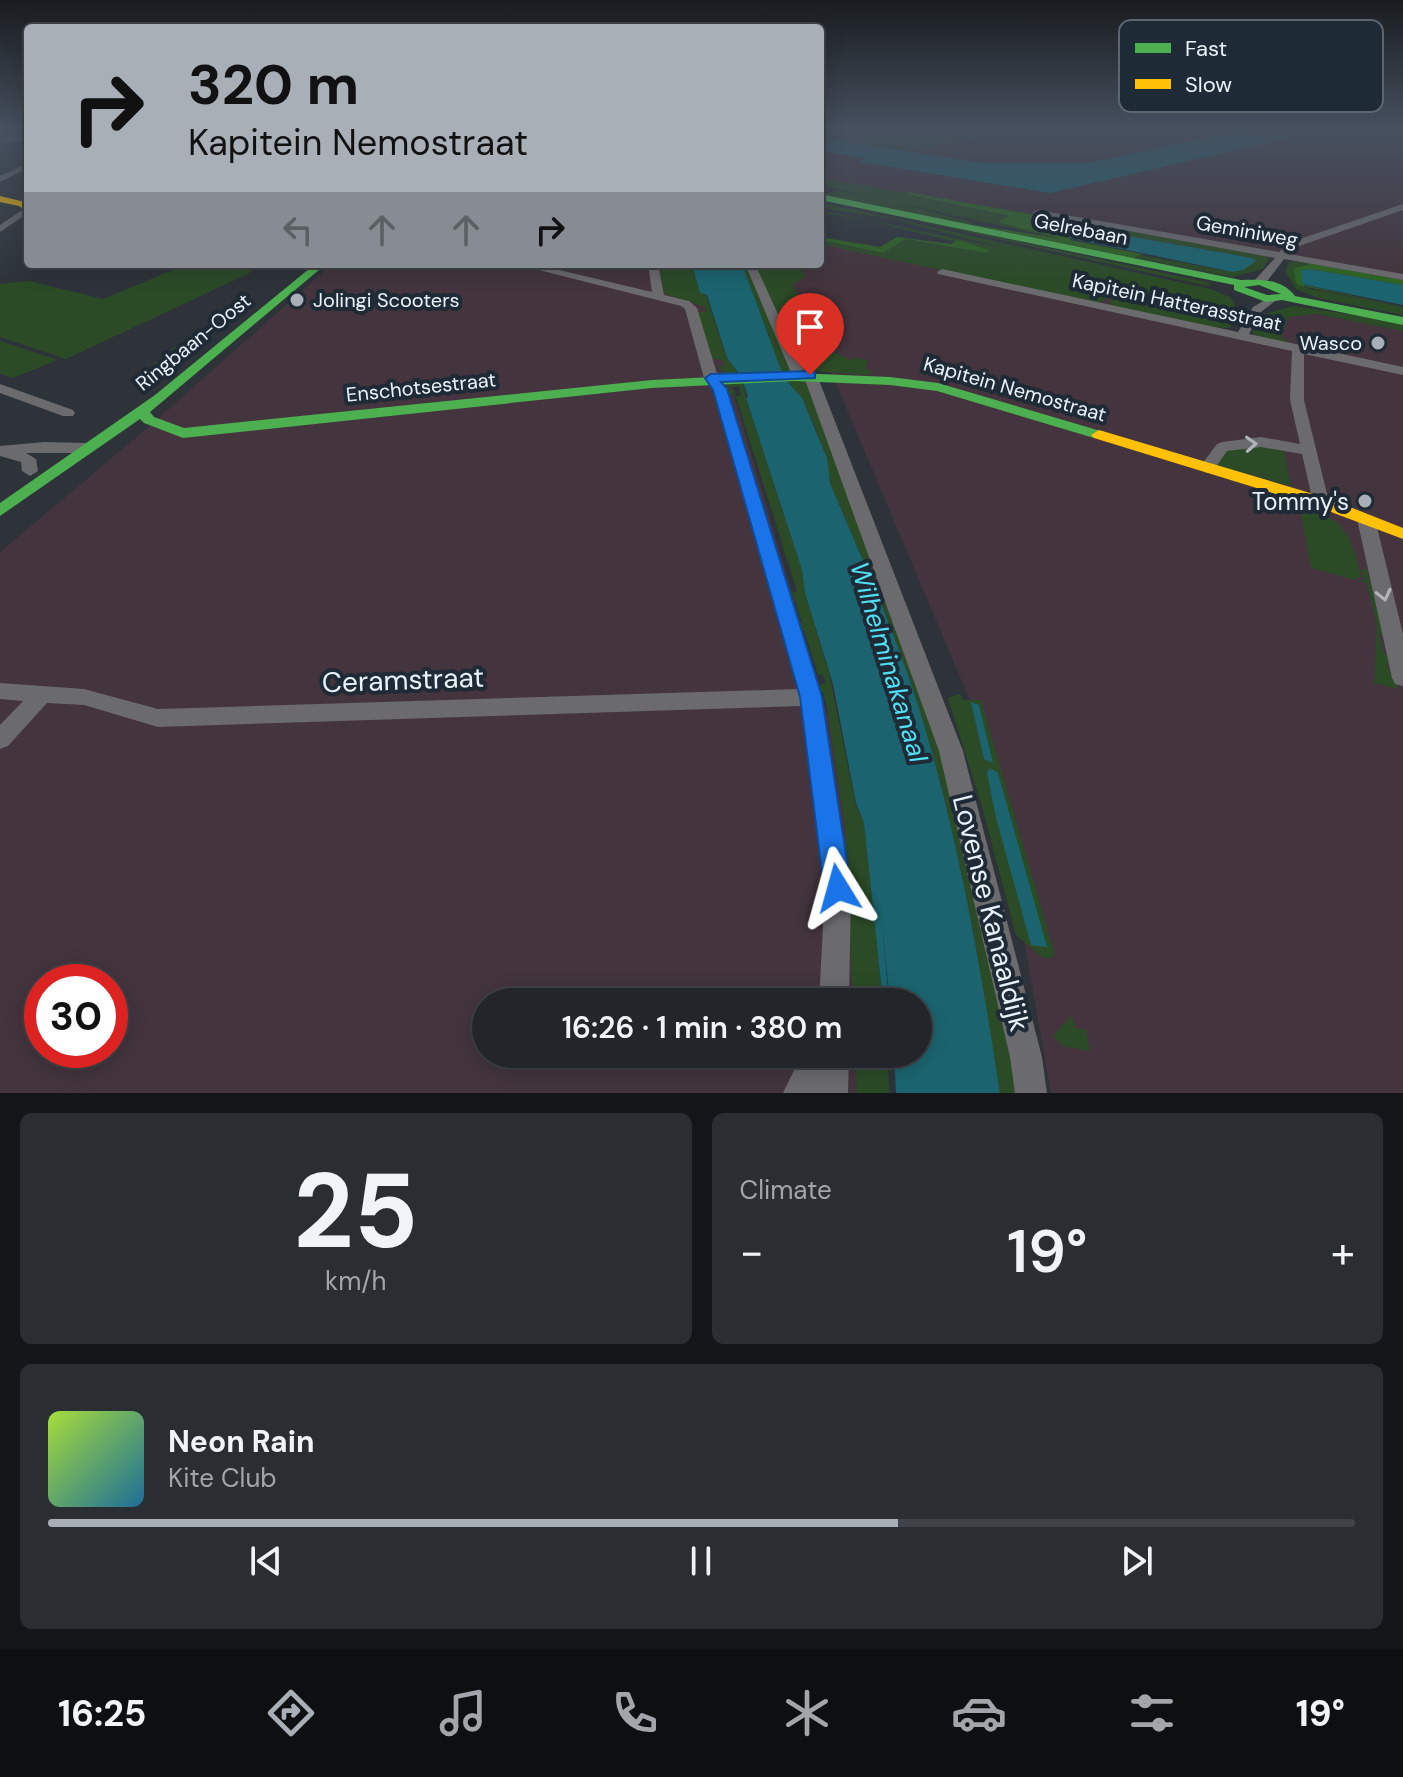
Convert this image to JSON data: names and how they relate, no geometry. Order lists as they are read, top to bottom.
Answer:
{
  "streets": {
    "street": [
      "Gelrebaan",
      "Geminiweg",
      "Kapitein Hatterasstraat",
      "Ringbaan-Oost",
      "Enschotsestraat",
      "Kapitein Nemostraat",
      "Ceramstraat",
      "Lovense Kanaaldijk"
    ]
  },
  "crossings": [
    ["Ringbaan-Oost", "Enschotsestraat"],
    ["Enschotsestraat", "Kapitein Nemostraat"],
    ["Kapitein Nemostraat", "Lovense Kanaaldijk"]
  ],
  "water": ["Wilhelminakanaal"],
  "places": ["Jolingi Scooters", "Wasco", "Tommy's"],
  "legend": ["Fast", "Slow"],
  "page": {
    "turn": ["320 m", "Kapitein Nemostraat"],
    "limit": "30",
    "trip": "16:26 · 1 min · 380 m",
    "tile": [
      ["25", "km/h"],
      "Climate"
    ],
    "heat": ["−", "19°", "+"],
    "song": ["Neon Rain", "Kite Club"],
    "tabs": ["16:25", "19°"]
  }
}
